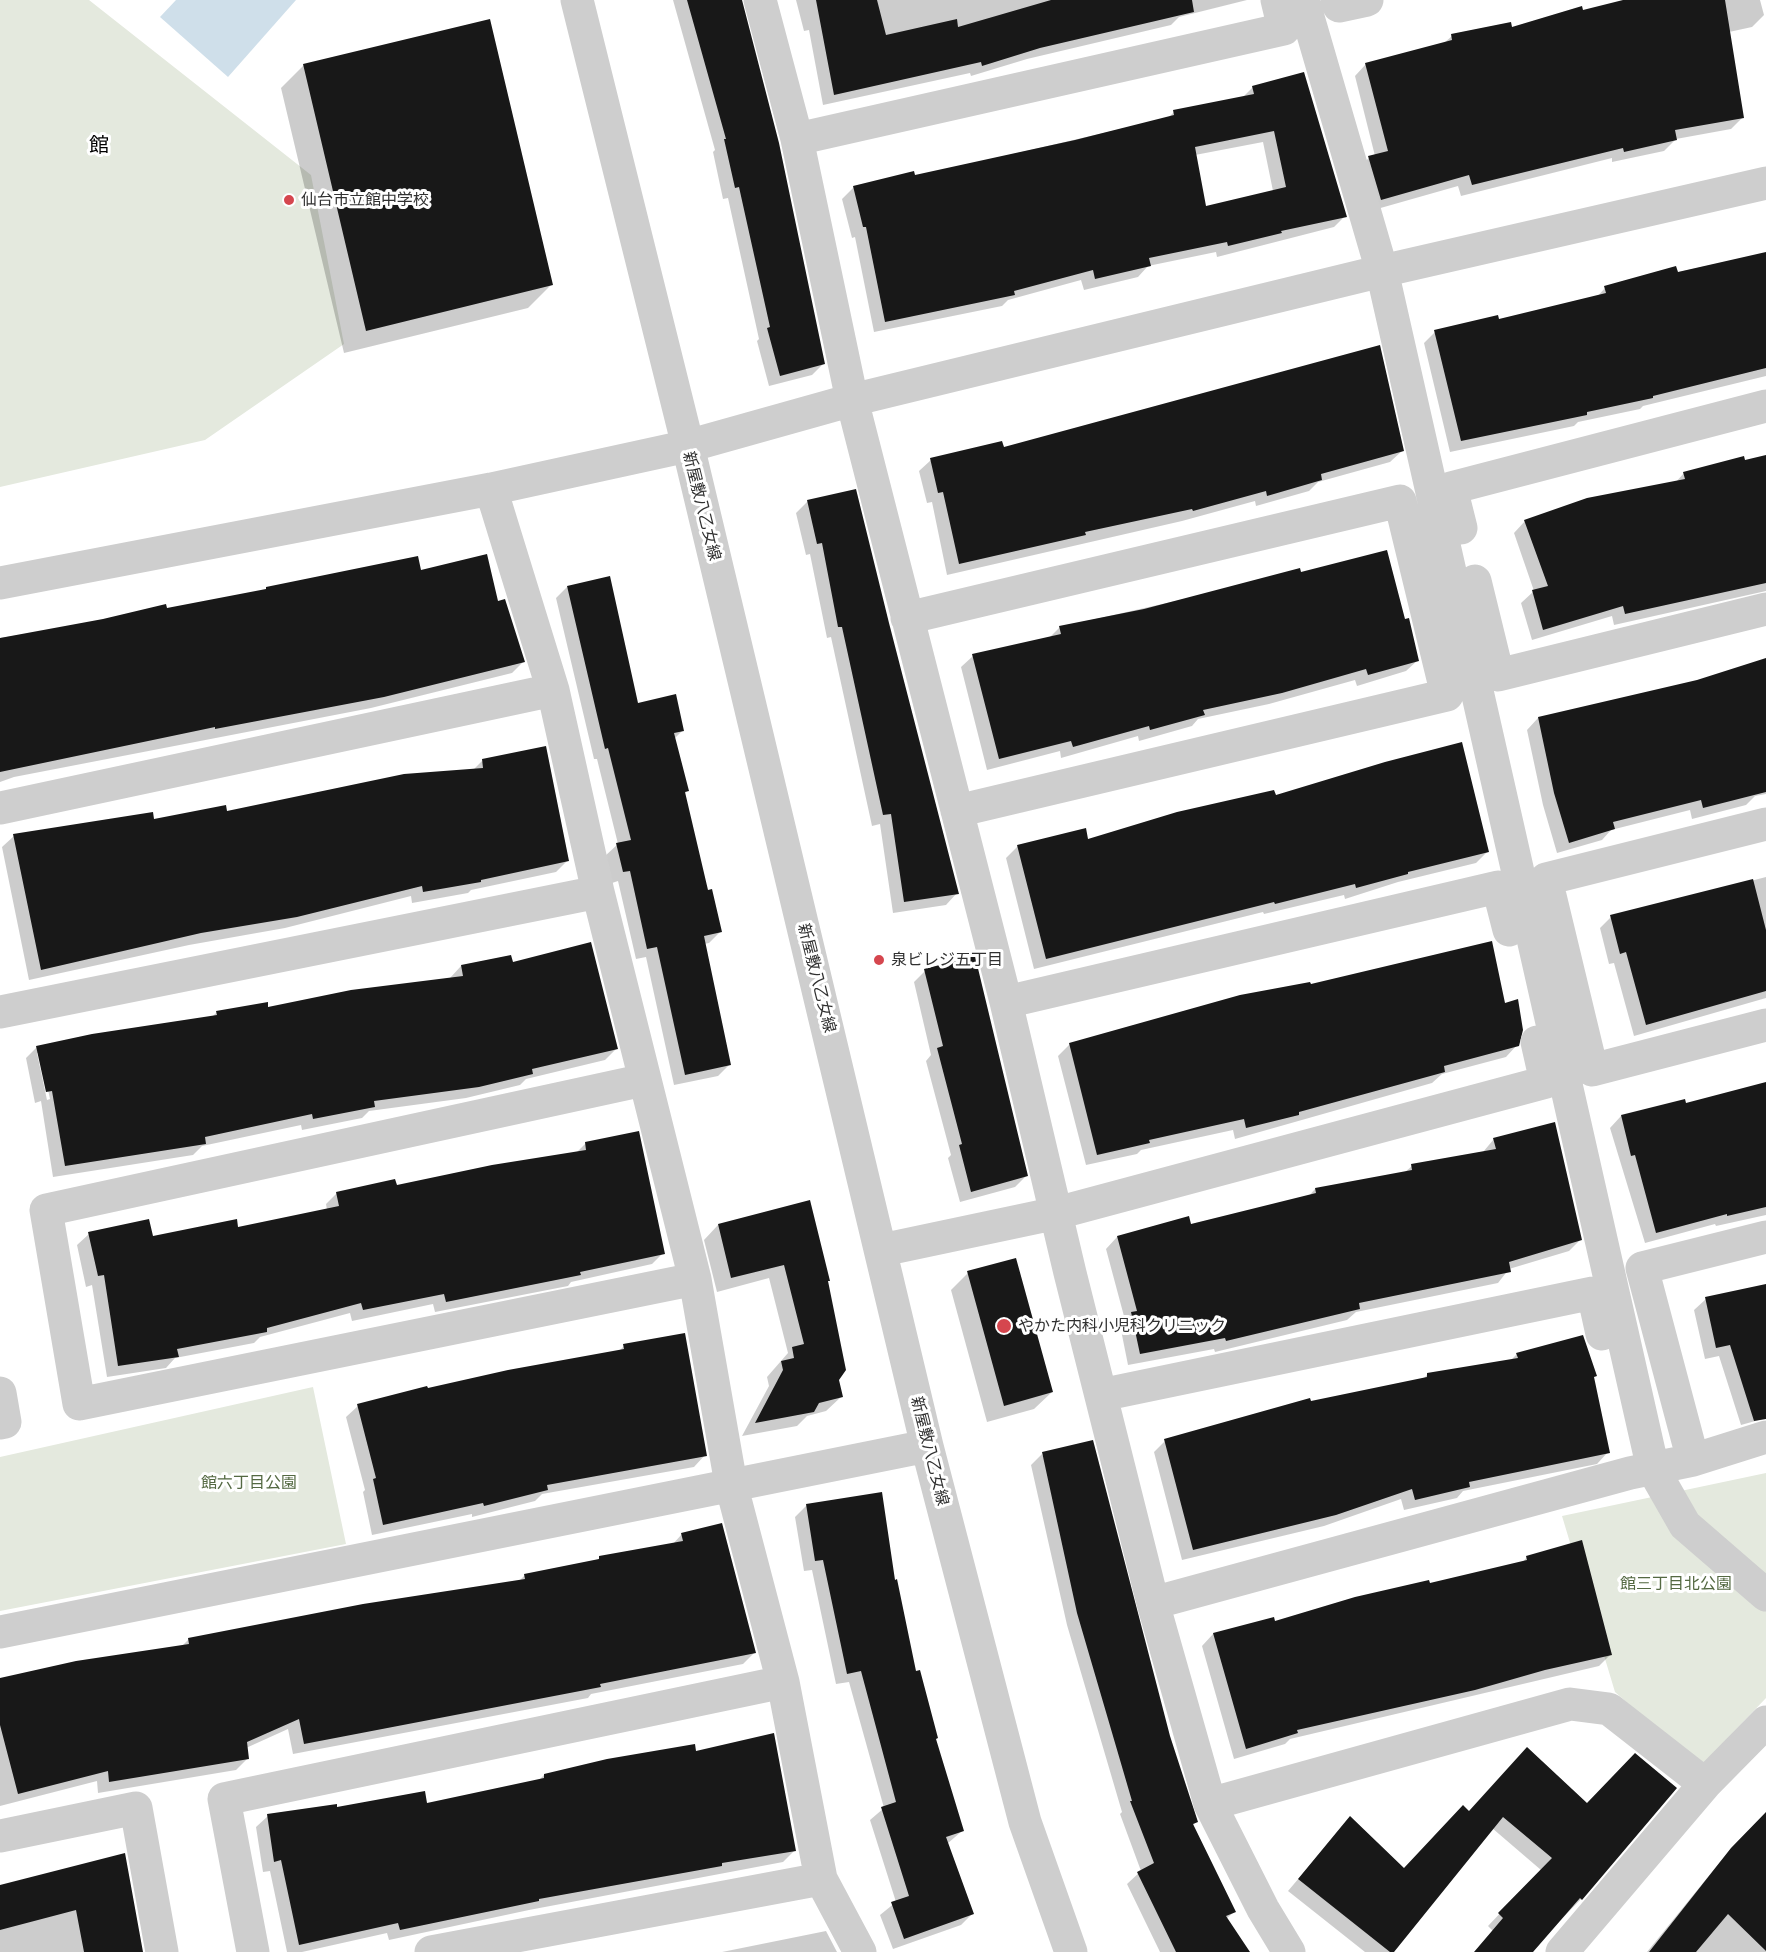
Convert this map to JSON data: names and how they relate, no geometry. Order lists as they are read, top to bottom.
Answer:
{
  "streets": {
    "street": ["新屋敷八乙女線"]
  },
  "districts": ["館"],
  "parks": ["館六丁目公園", "館三丁目北公園"],
  "places": ["仙台市立館中学校", "泉ビレジ五丁目", "やかた内科小児科クリニック"]
}
